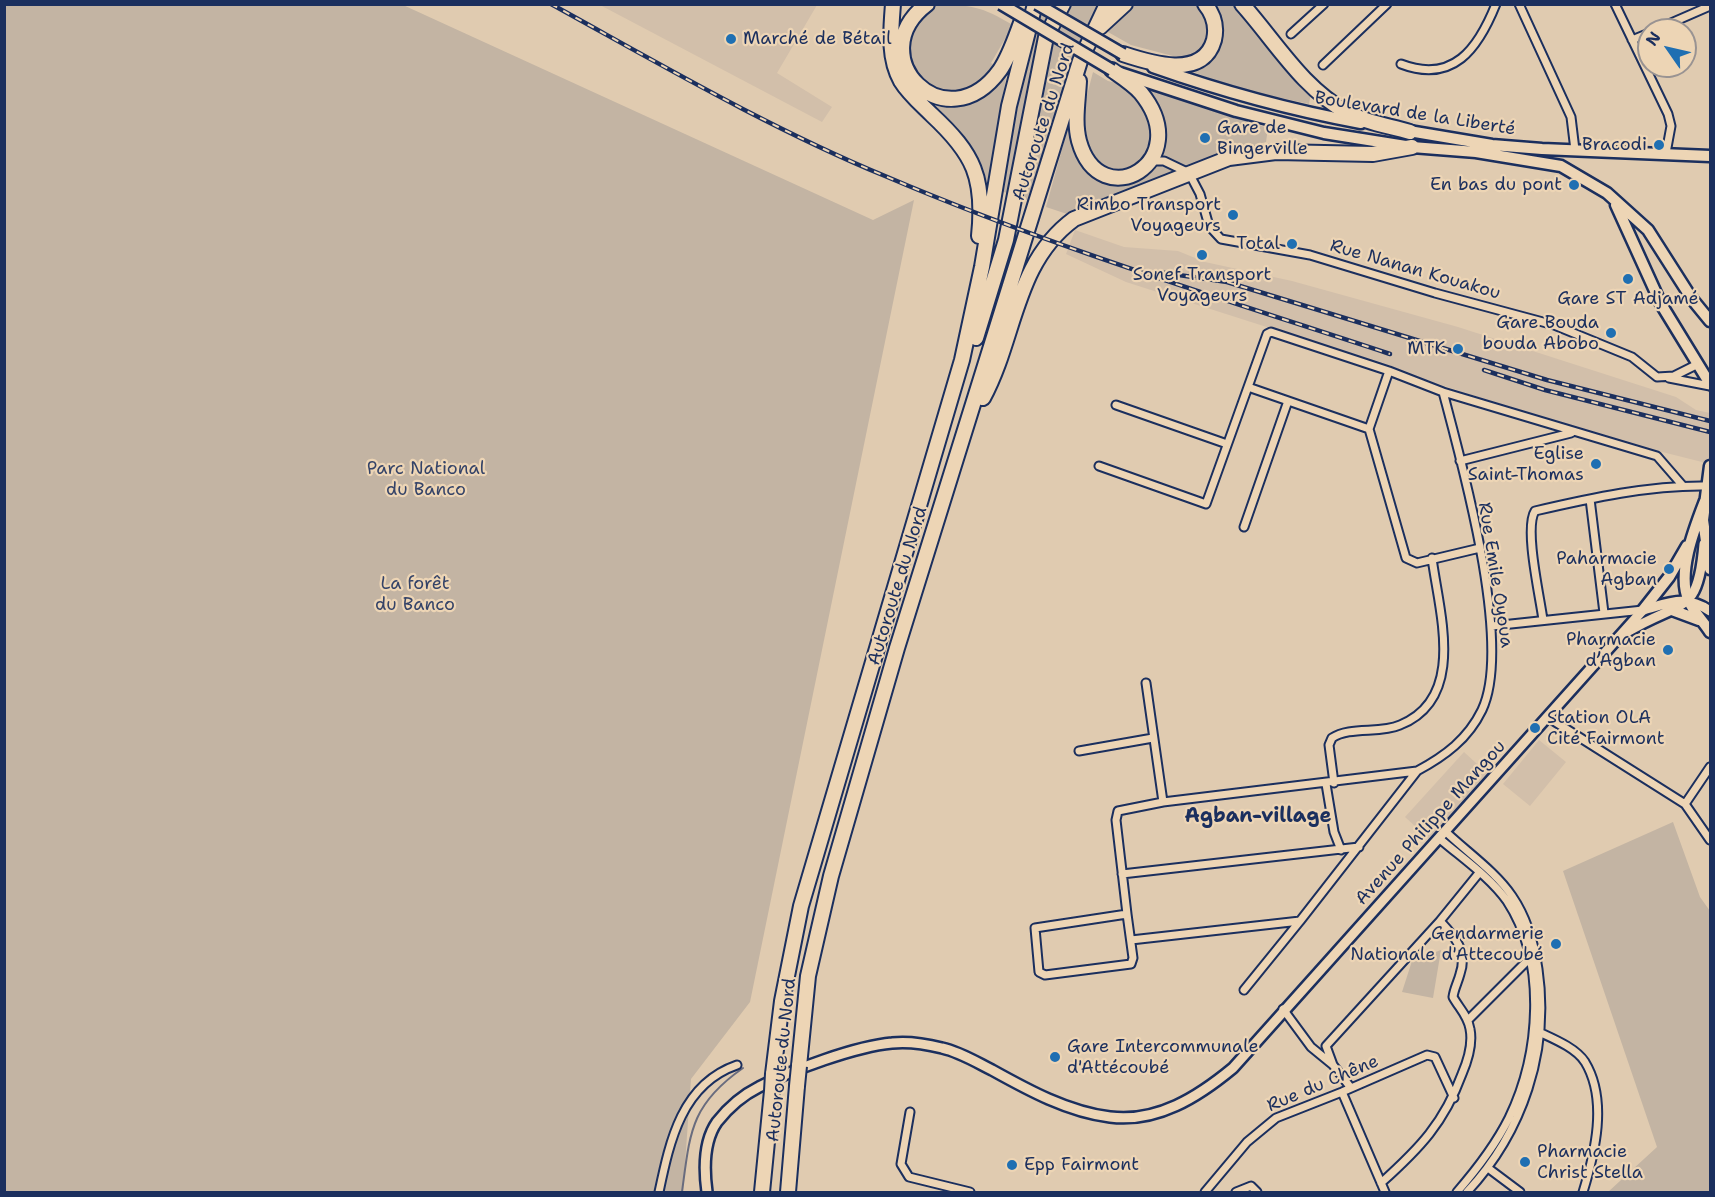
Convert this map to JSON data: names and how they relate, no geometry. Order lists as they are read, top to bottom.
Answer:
{
  "streets": {
    "highway": ["Autoroute du Nord"],
    "main road": ["Boulevard de la Liberté"],
    "street": [
      "Rue Nanan Kouakou",
      "Rue Emile Oyoua",
      "Avenue Philippe Mangou",
      "Rue du Chêne"
    ]
  },
  "crossings": [
    ["Boulevard de la Liberté", "Autoroute du Nord"]
  ],
  "districts": ["Agban-village"],
  "parks": ["Parc National du Banco", "La forêt du Banco"],
  "places": [
    "Marché de Bétail",
    "Gare de Bingerville",
    "Bracodi",
    "En bas du pont",
    "Rimbo Transport Voyageurs",
    "Total",
    "Sonef Transport Voyageurs",
    "Gare ST Adjamé",
    "Gare Bouda bouda Abobo",
    "MTK",
    "Eglise Saint-Thomas",
    "Paharmacie Agban",
    "Pharmacie d’Agban",
    "Station OLA Cité Fairmont",
    "Gendarmerie Nationale d'Attecoubé",
    "Gare Intercommunale d'Attécoubé",
    "Pharmacie Christ Stella",
    "Epp Fairmont"
  ],
  "north": "top left"
}
